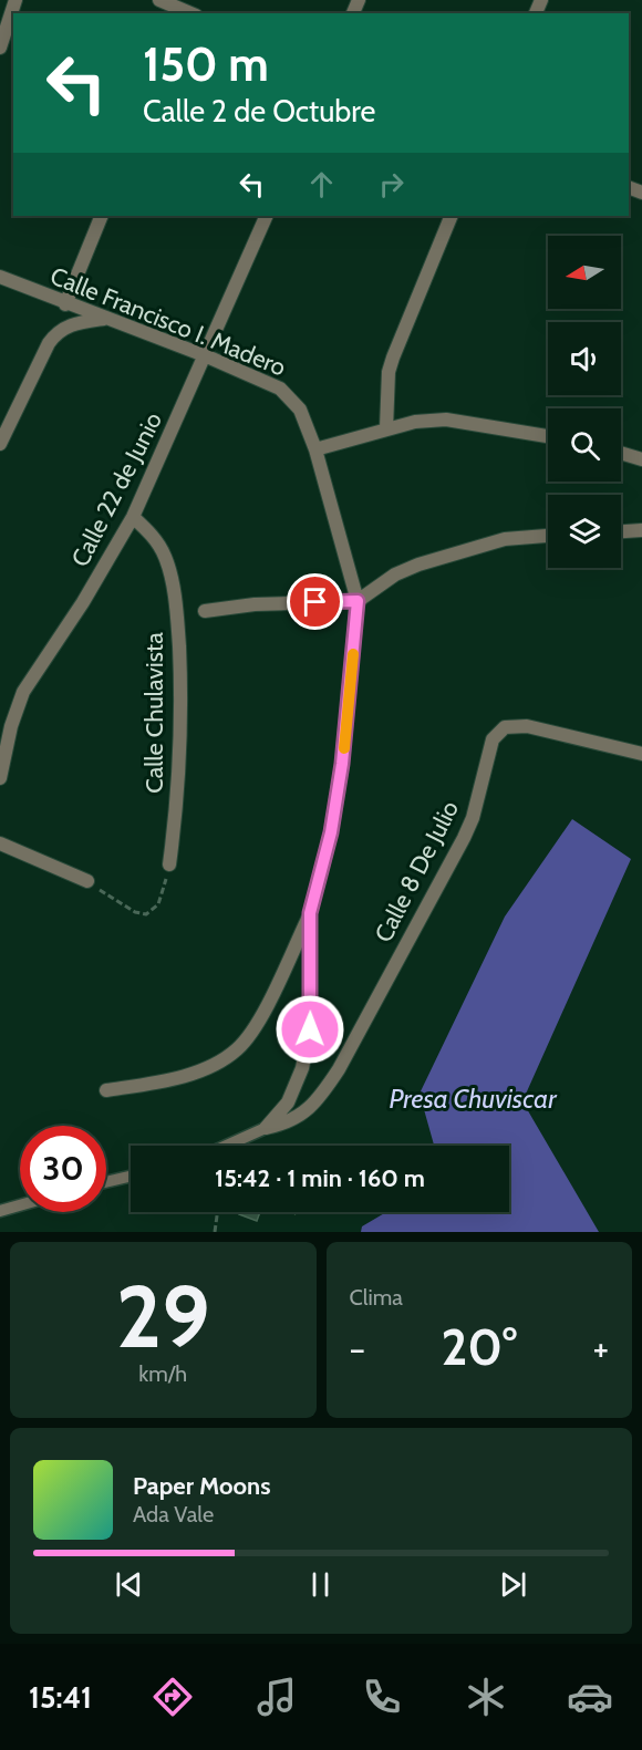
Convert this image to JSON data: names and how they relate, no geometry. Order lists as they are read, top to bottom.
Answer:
{
  "streets": {
    "street": [
      "Calle Francisco I. Madero",
      "Calle 22 de Junio",
      "Calle Chulavista",
      "Calle 8 De Julio"
    ]
  },
  "crossings": [
    ["Calle Francisco I. Madero", "Calle 22 de Junio"],
    ["Calle 22 de Junio", "Calle Chulavista"]
  ],
  "water": ["Presa Chuviscar"],
  "north": "left",
  "page": {
    "turn": ["150 m", "Calle 2 de Octubre"],
    "limit": "30",
    "trip": "15:42 · 1 min · 160 m",
    "tile": [
      ["29", "km/h"],
      "Clima"
    ],
    "heat": ["−", "20°", "+"],
    "song": ["Paper Moons", "Ada Vale"],
    "tabs": "15:41"
  }
}
